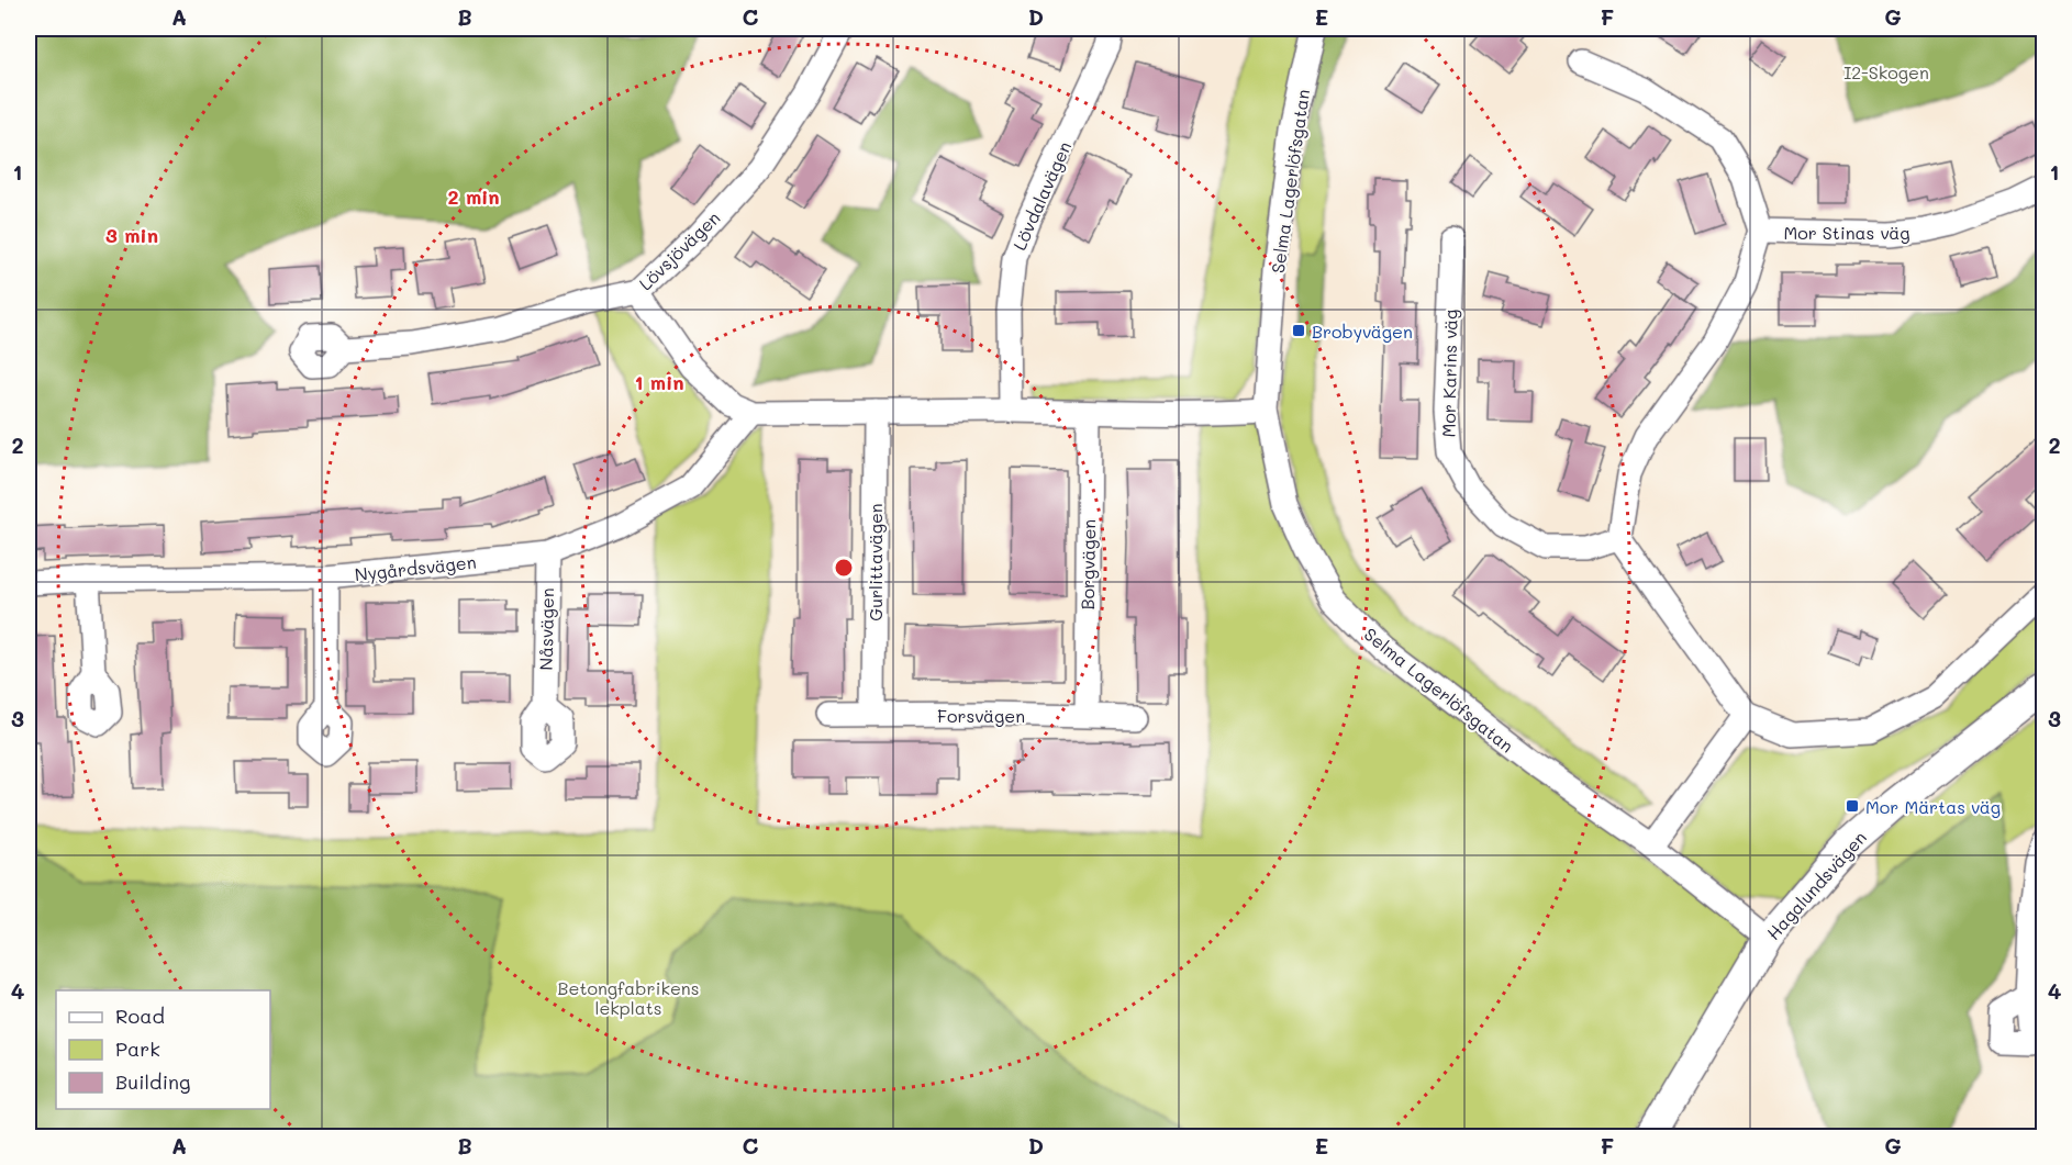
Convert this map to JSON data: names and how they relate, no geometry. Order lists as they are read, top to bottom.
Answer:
{
  "streets": {
    "street": [
      "Selma Lagerlöfsgatan",
      "Lövdalavägen",
      "Mor Stinas väg",
      "Lövsjövägen",
      "Mor Karins väg",
      "Gurlittavägen",
      "Borgvägen",
      "Nygårdsvägen",
      "Nåsvägen",
      "Forsvägen",
      "Hagalundsvägen"
    ]
  },
  "crossings": [
    ["Selma Lagerlöfsgatan", "Hagalundsvägen"],
    ["Gurlittavägen", "Forsvägen"],
    ["Borgvägen", "Forsvägen"],
    ["Nygårdsvägen", "Nåsvägen"]
  ],
  "parks": ["I2-Skogen", "Betongfabrikens lekplats"],
  "places": {
    "transit": ["Brobyvägen", "Mor Märtas väg"]
  },
  "legend": ["Road", "Park", "Building"],
  "grid": {
    "columns": [
      "A",
      "B",
      "C",
      "D",
      "E",
      "F",
      "G"
    ],
    "rows": [
      "1",
      "2",
      "3",
      "4"
    ]
  },
  "rings": ["2 min", "3 min", "1 min"]
}
